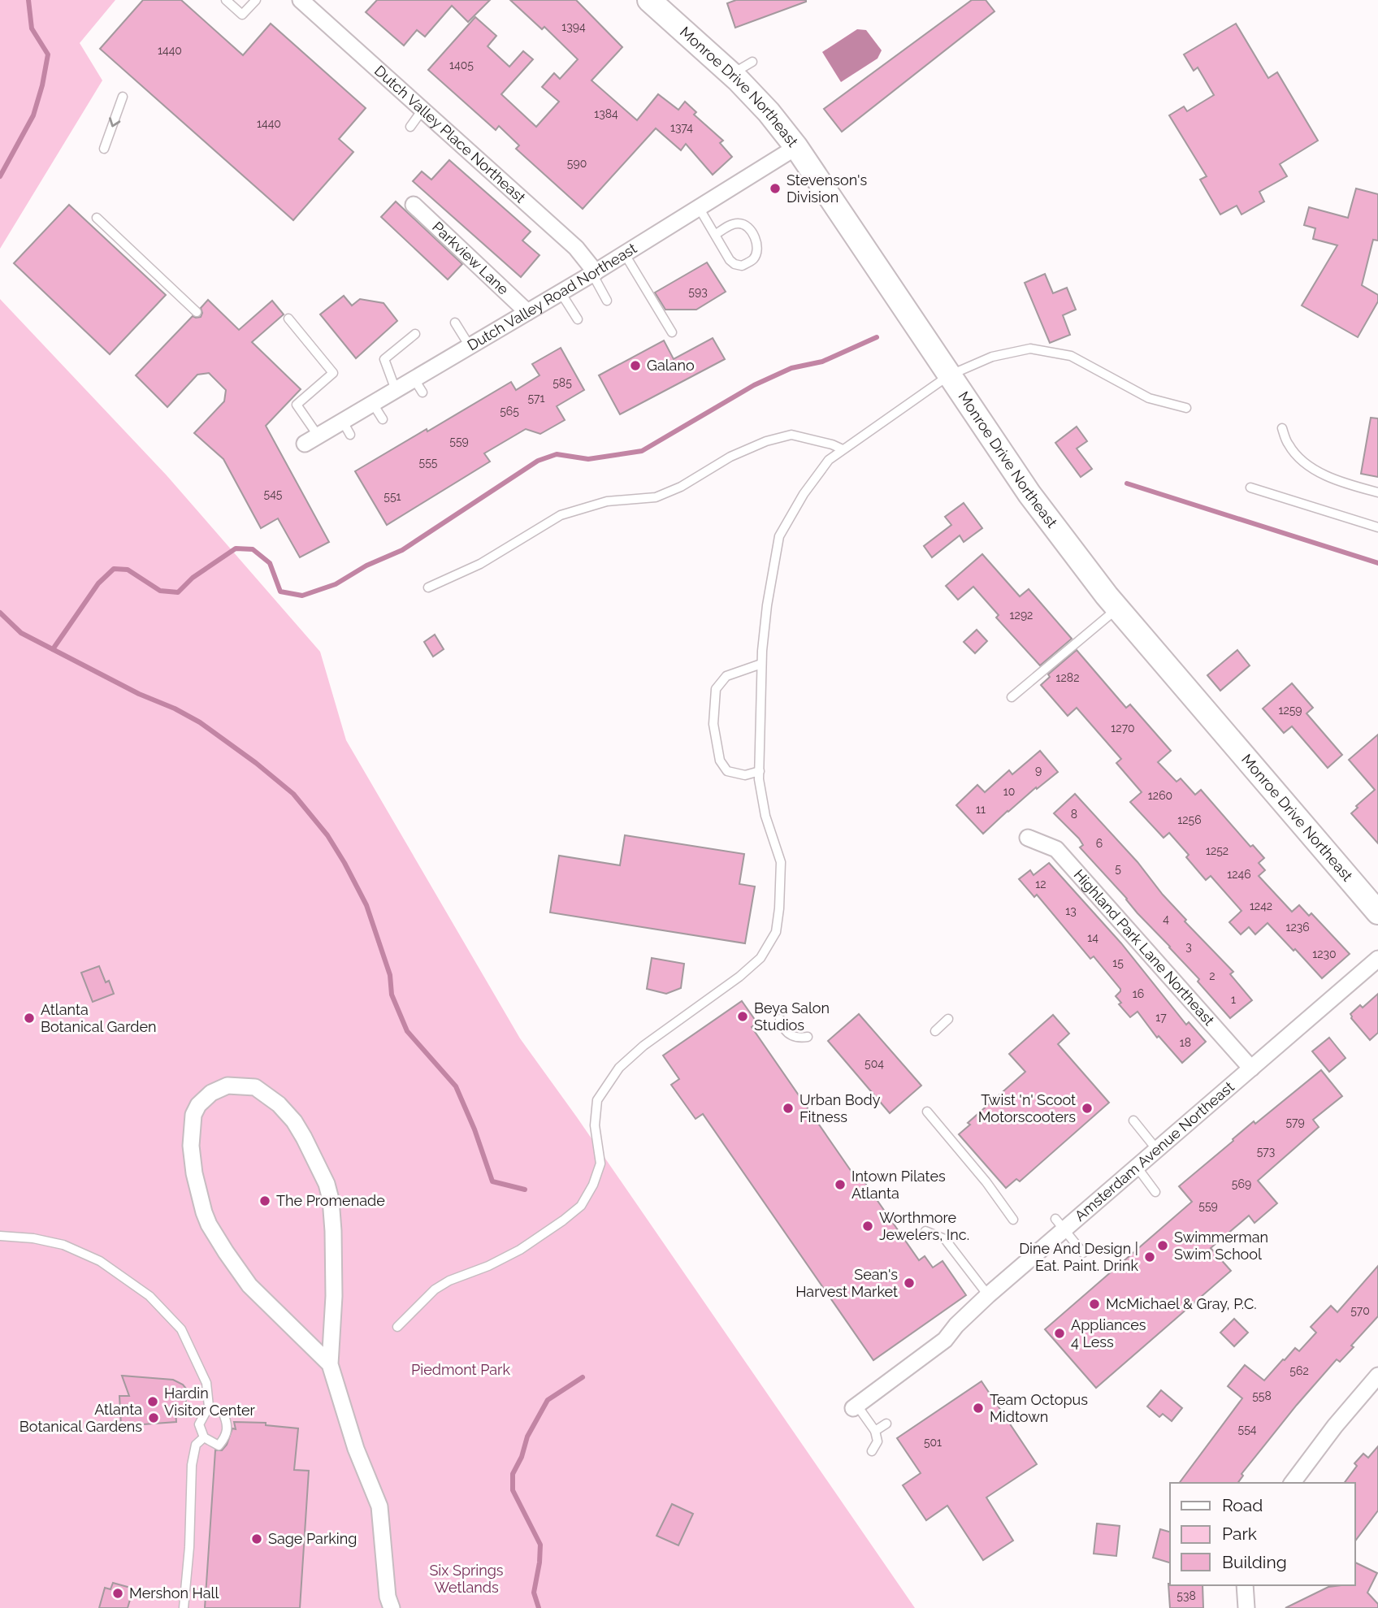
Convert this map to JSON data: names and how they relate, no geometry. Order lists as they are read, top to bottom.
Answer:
{
  "streets": {
    "main road": ["Monroe Drive Northeast"],
    "street": [
      "Dutch Valley Place Northeast",
      "Parkview Lane",
      "Dutch Valley Road Northeast",
      "Highland Park Lane Northeast",
      "Amsterdam Avenue Northeast"
    ]
  },
  "crossings": [
    ["Monroe Drive Northeast", "Dutch Valley Road Northeast"],
    ["Dutch Valley Place Northeast", "Dutch Valley Road Northeast"],
    ["Parkview Lane", "Dutch Valley Road Northeast"],
    ["Highland Park Lane Northeast", "Amsterdam Avenue Northeast"]
  ],
  "parks": ["Piedmont Park", "Six Springs Wetlands"],
  "places": [
    "Stevenson's Division",
    "Galano",
    "Beya Salon Studios",
    "Atlanta Botanical Garden",
    "Urban Body Fitness",
    "Twist 'n' Scoot Motorscooters",
    "Intown Pilates Atlanta",
    "The Promenade",
    "Worthmore Jewelers, Inc.",
    "Swimmerman Swim School",
    "Dine And Design | Eat. Paint. Drink",
    "Sean's Harvest Market",
    "McMichael & Gray, P.C.",
    "Appliances 4 Less",
    "Hardin Visitor Center",
    "Team Octopus Midtown",
    "Atlanta Botanical Gardens",
    "Sage Parking",
    "Mershon Hall"
  ],
  "house_numbers": [
    "1394",
    "1440",
    "1405",
    "1384",
    "1440",
    "1374",
    "590",
    "593",
    "585",
    "571",
    "565",
    "559",
    "555",
    "545",
    "551",
    "1292",
    "1282",
    "1259",
    "1270",
    "9",
    "10",
    "1260",
    "11",
    "8",
    "1256",
    "6",
    "1252",
    "5",
    "1246",
    "12",
    "1242",
    "13",
    "4",
    "1236",
    "14",
    "3",
    "1230",
    "15",
    "2",
    "16",
    "1",
    "17",
    "18",
    "504",
    "579",
    "573",
    "569",
    "559",
    "570",
    "562",
    "558",
    "554",
    "501",
    "538"
  ],
  "legend": ["Road", "Park", "Building"]
}
